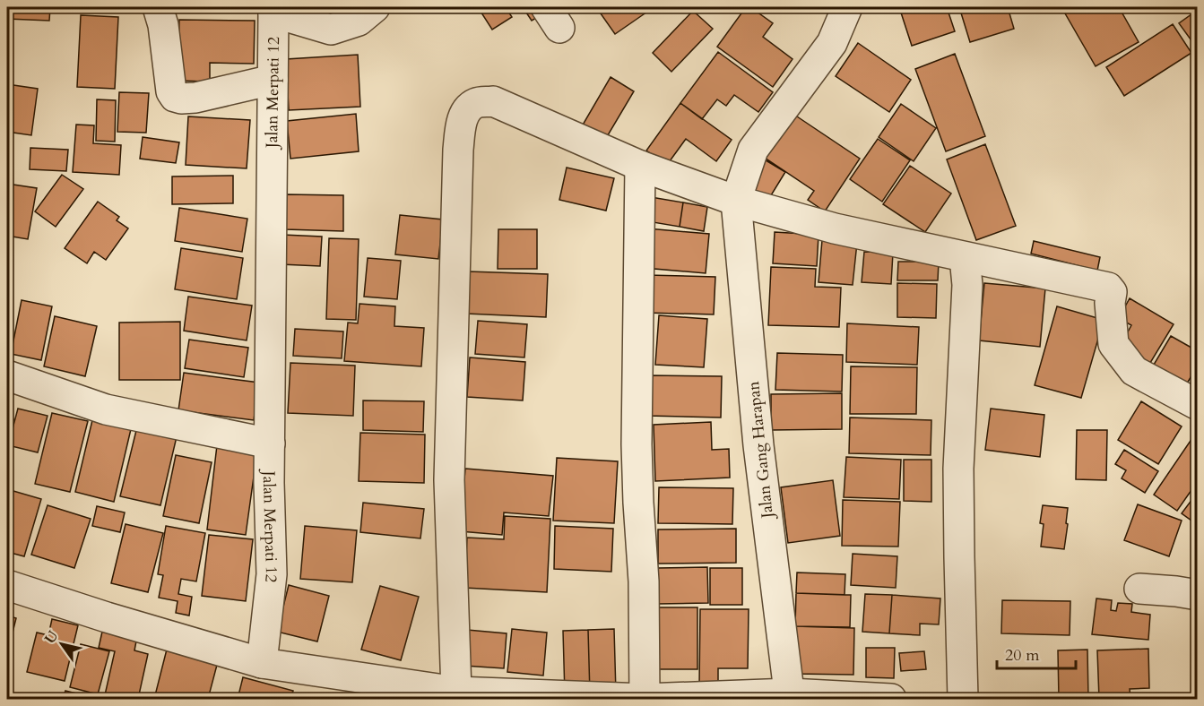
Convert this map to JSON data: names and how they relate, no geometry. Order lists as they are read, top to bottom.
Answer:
{
  "streets": {
    "street": ["Jalan Merpati 12", "Jalan Gang Harapan"]
  },
  "scale_bar": "20 m",
  "north": "top left"
}
